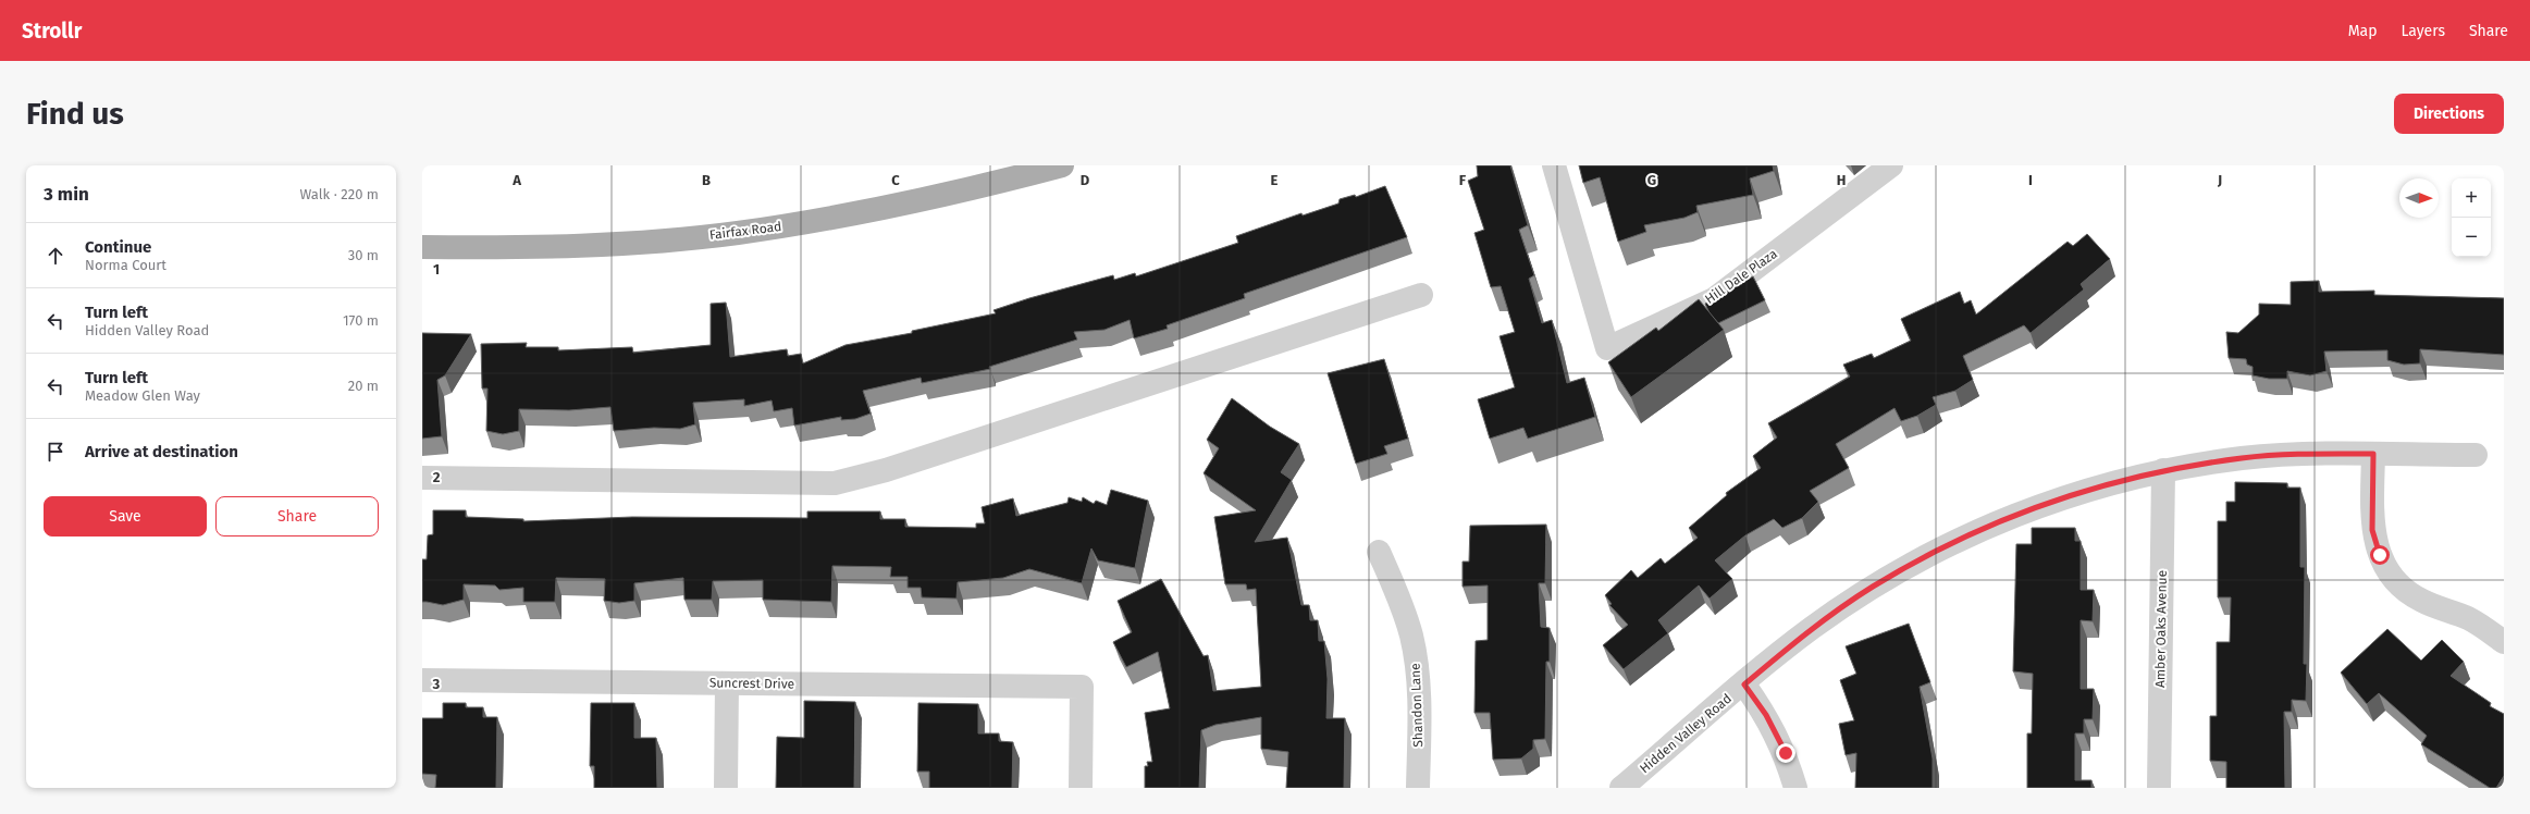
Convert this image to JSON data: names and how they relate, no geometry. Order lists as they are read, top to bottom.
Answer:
{
  "streets": {
    "main road": ["Fairfax Road"],
    "street": [
      "Hill Dale Plaza",
      "Amber Oaks Avenue",
      "Suncrest Drive",
      "Shandon Lane",
      "Hidden Valley Road"
    ]
  },
  "crossings": [
    ["Amber Oaks Avenue", "Hidden Valley Road"]
  ],
  "north": "right",
  "page": {
    "header": "Strollr",
    "nav": ["Map", "Layers", "Share"],
    "buttons": [
      "Directions",
      ["Save", "Share"]
    ],
    "title": "Find us",
    "heading": ["3 min", "Walk · 220 m"],
    "map_buttons": ["+", "−"],
    "list": [
      ["Continue", "Norma Court", "30 m"],
      ["Turn left", "Hidden Valley Road", "170 m"],
      ["Turn left", "Meadow Glen Way", "20 m"],
      "Arrive at destination"
    ]
  },
  "grid": {
    "columns": [
      "A",
      "B",
      "C",
      "D",
      "E",
      "F",
      "G",
      "H",
      "I",
      "J"
    ],
    "rows": ["1", "2", "3"]
  }
}
